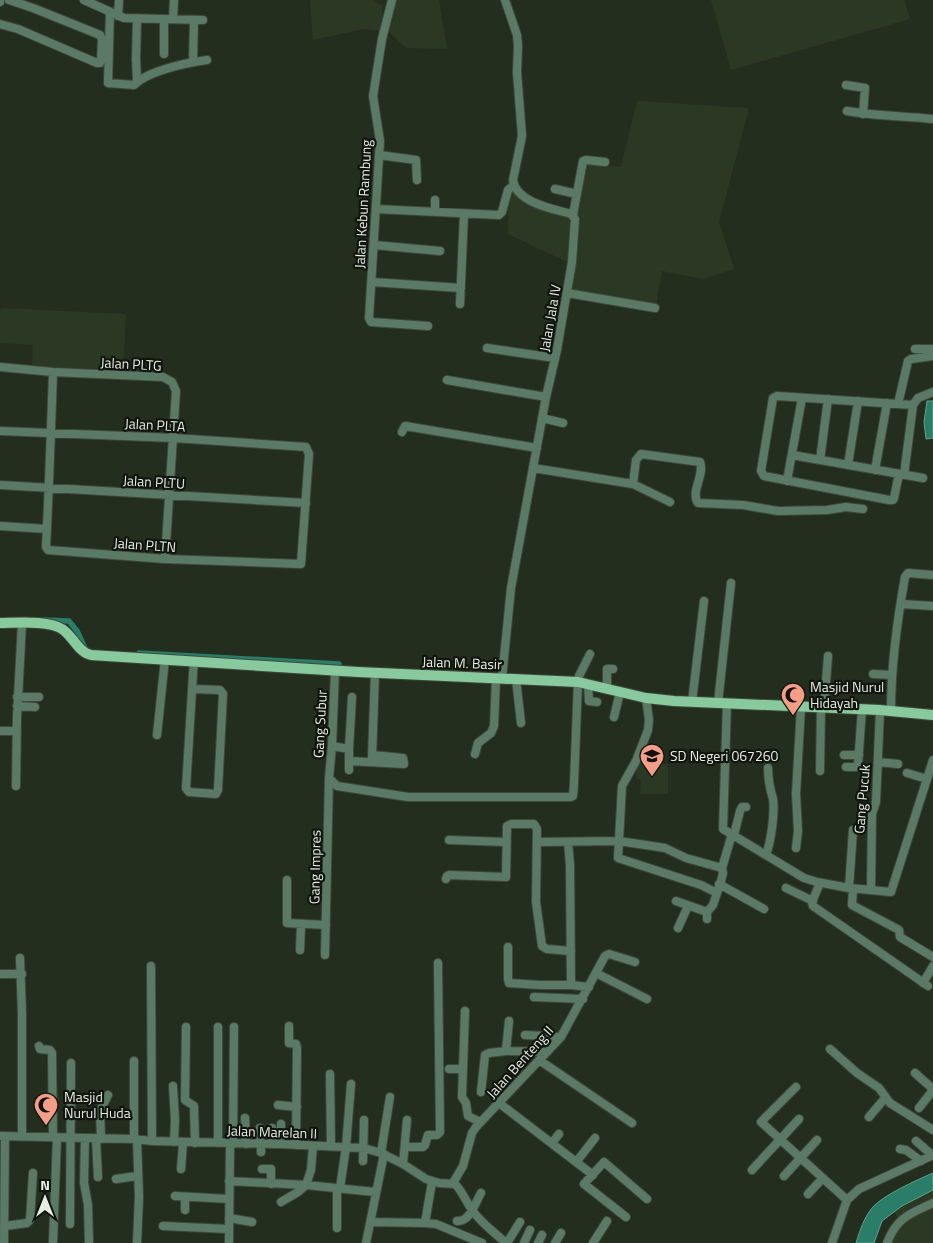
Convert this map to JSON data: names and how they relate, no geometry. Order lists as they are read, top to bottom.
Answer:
{
  "streets": {
    "main road": ["Jalan M. Basir"],
    "street": [
      "Jalan Kebun Rambung",
      "Jalan Jala IV",
      "Jalan PLTG",
      "Jalan PLTA",
      "Jalan PLTU",
      "Jalan PLTN",
      "Gang Subur",
      "Gang Pucuk",
      "Gang Impres",
      "Jalan Benteng II",
      "Jalan Marelan II"
    ]
  },
  "crossings": [
    ["Jalan Jala IV", "Jalan M. Basir"],
    ["Jalan PLTG", "Jalan PLTA"],
    ["Jalan PLTG", "Jalan PLTU"],
    ["Jalan PLTG", "Jalan PLTN"],
    ["Jalan PLTA", "Jalan PLTN"],
    ["Jalan PLTU", "Jalan PLTN"],
    ["Jalan M. Basir", "Gang Subur"],
    ["Jalan M. Basir", "Gang Pucuk"],
    ["Gang Subur", "Gang Impres"],
    ["Jalan Benteng II", "Jalan Marelan II"]
  ],
  "places": {
    "mosque": ["Masjid Nurul Hidayah", "Masjid Nurul Huda"],
    "school or university": ["SD Negeri 067260"]
  },
  "north": "top"
}
